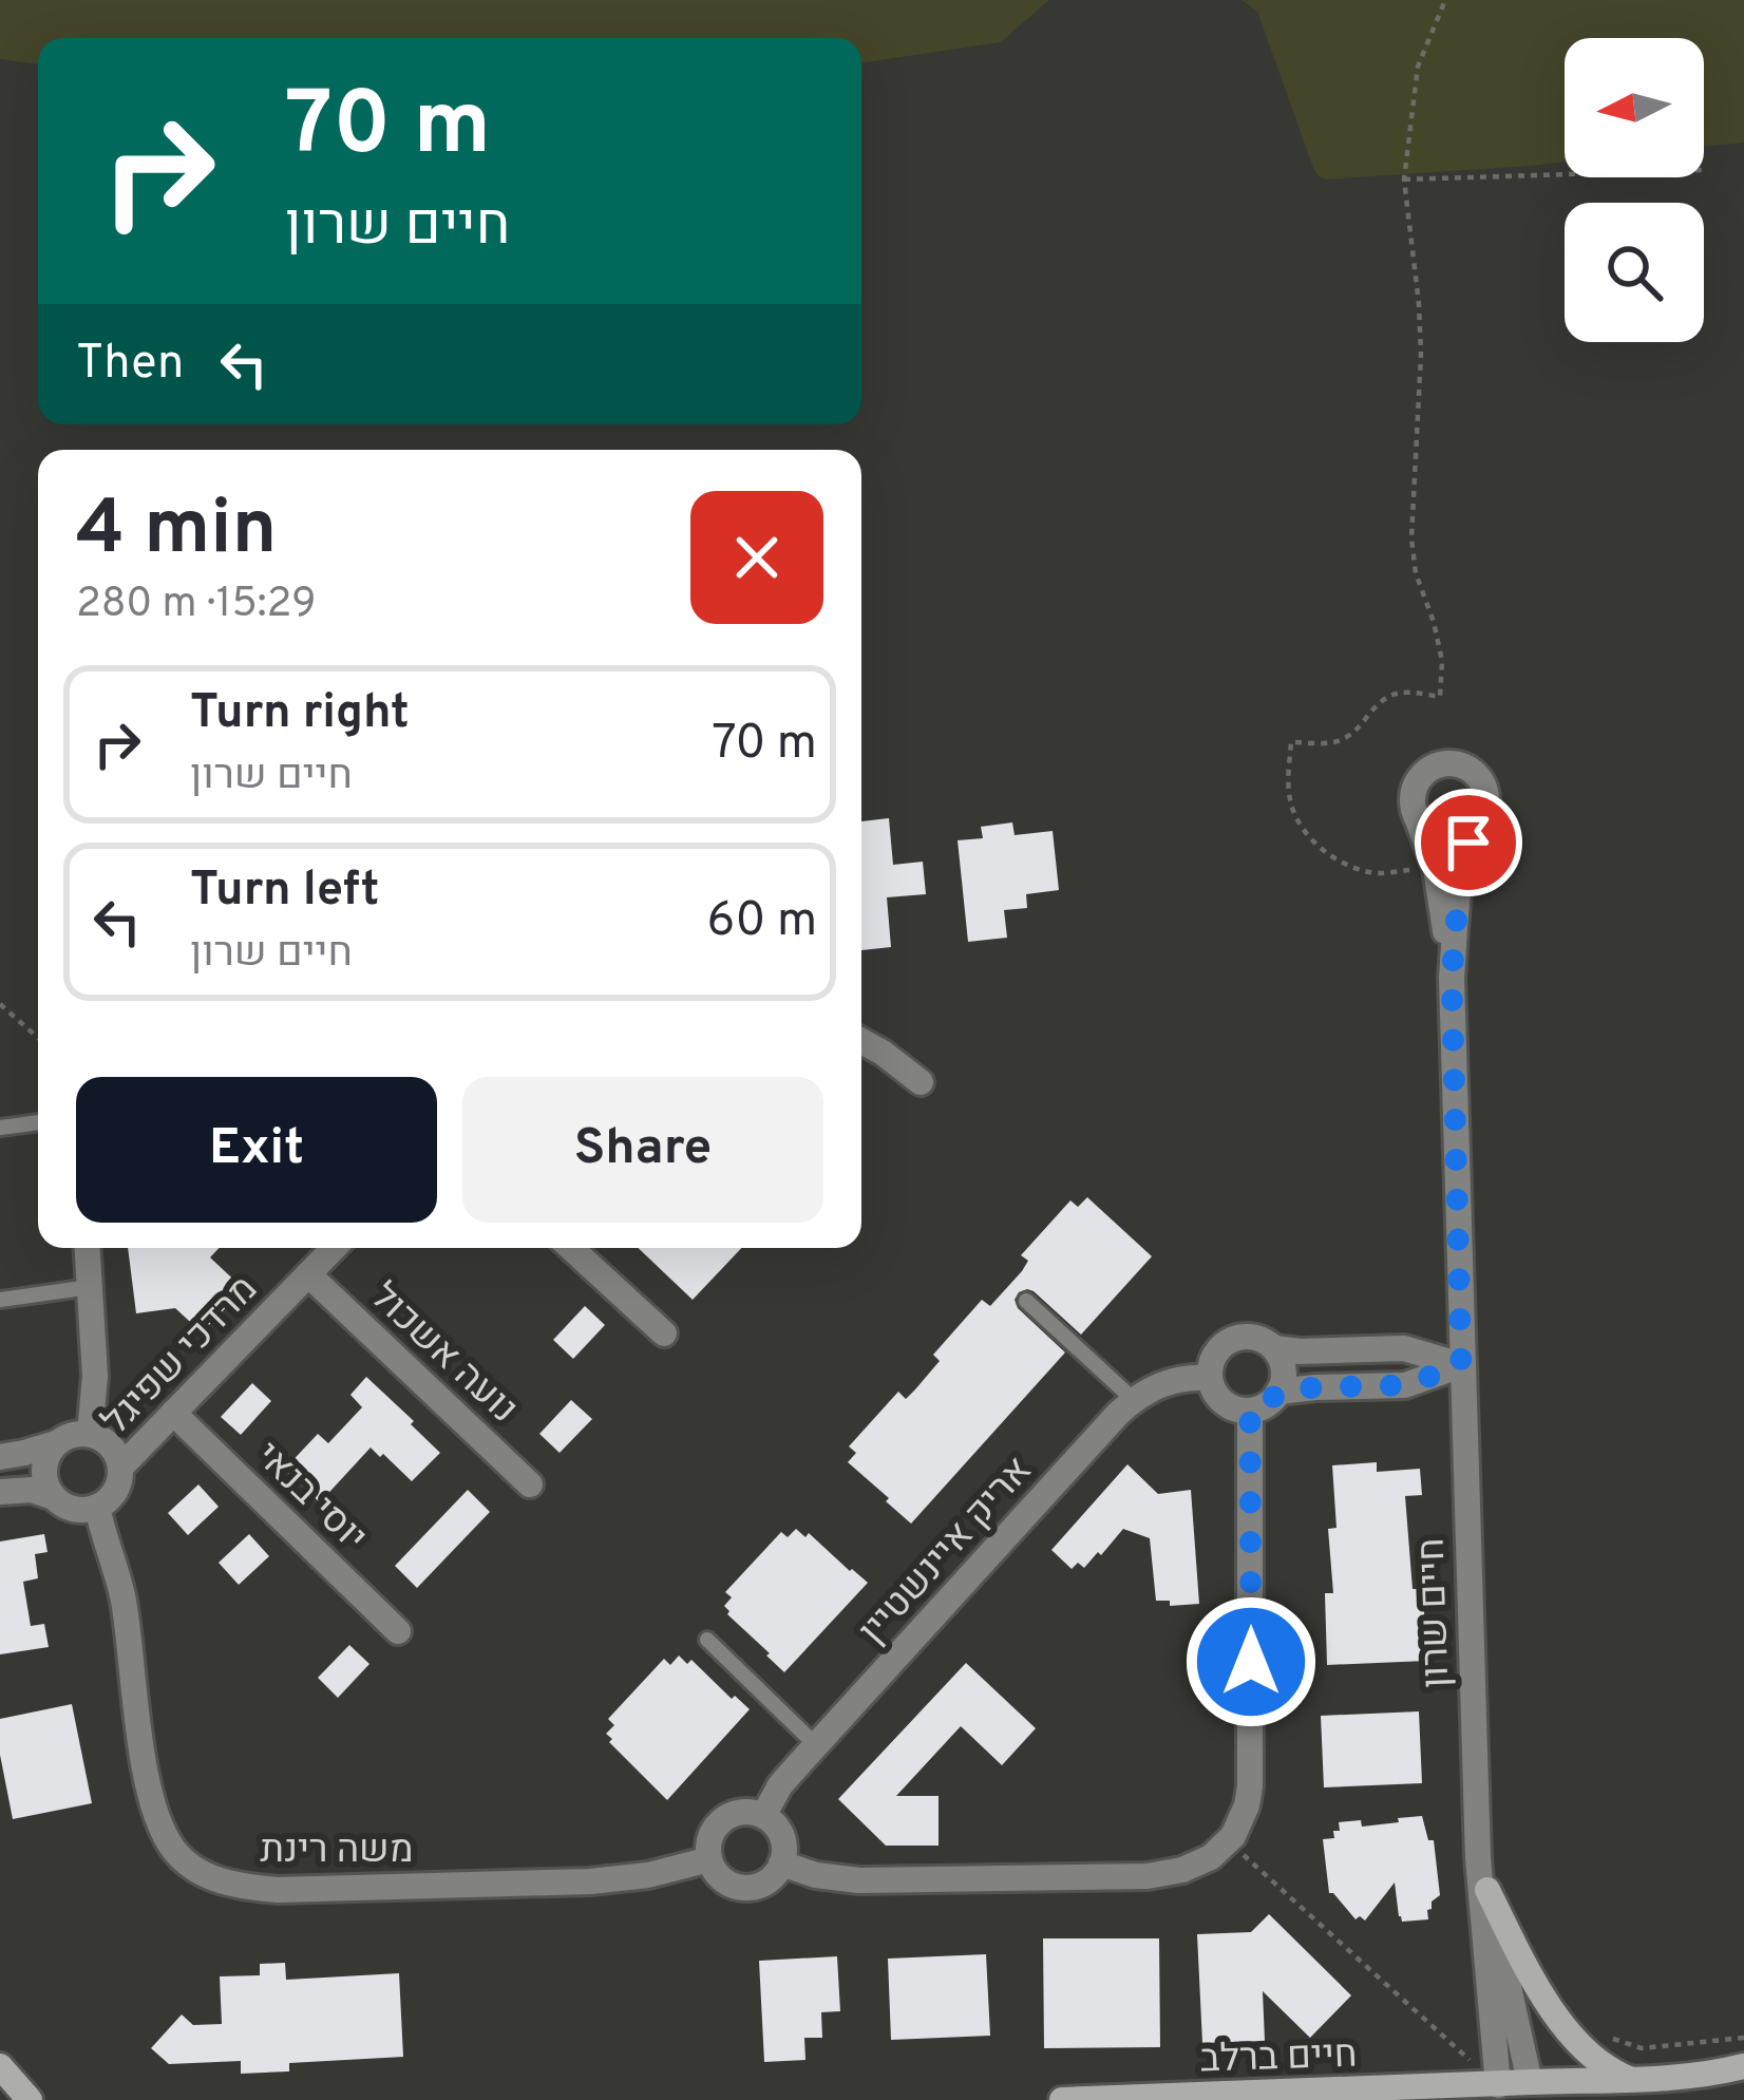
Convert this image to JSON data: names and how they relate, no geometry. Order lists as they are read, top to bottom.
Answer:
{
  "streets": {
    "street": [
      "נועה אשכול",
      "מרדכי שפיגל",
      "יוסי בנאי",
      "אריק איינשטיין",
      "חיים שרון",
      "משה רינת",
      "חיים ברלב"
    ]
  },
  "crossings": [
    ["נועה אשכול", "מרדכי שפיגל"],
    ["מרדכי שפיגל", "יוסי בנאי"],
    ["מרדכי שפיגל", "משה רינת"],
    ["אריק איינשטיין", "משה רינת"],
    ["חיים שרון", "חיים ברלב"]
  ],
  "north": "left",
  "page": {
    "turn": ["70 m", "חיים שרון"],
    "then": "Then",
    "heading": ["4 min", "280 m · 15:29"],
    "list": [
      {
        "name": "Turn right",
        "note": "חיים שרון",
        "value": "70 m"
      },
      {
        "name": "Turn left",
        "note": "חיים שרון",
        "value": "60 m"
      }
    ],
    "buttons": ["Exit", "Share"]
  }
}
